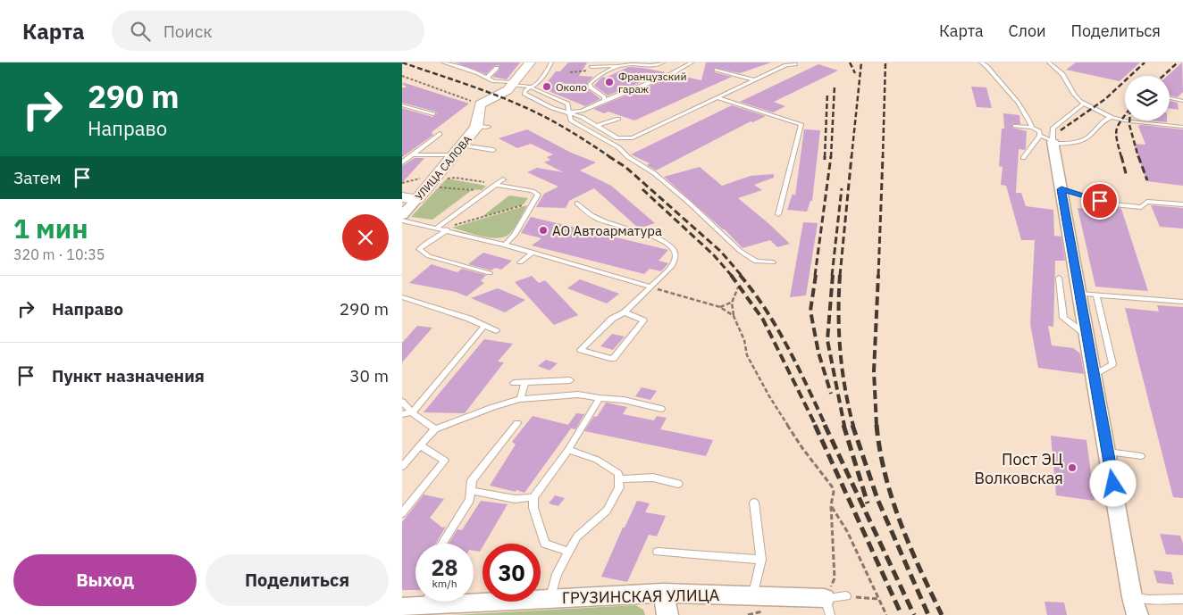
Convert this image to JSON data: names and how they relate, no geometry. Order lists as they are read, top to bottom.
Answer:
{
  "streets": {
    "street": ["УЛИЦА САЛОВА", "ГРУЗИНСКАЯ УЛИЦА"]
  },
  "places": [
    "Французский гараж",
    "Около",
    "АО Автоарматура",
    "Пост ЭЦ Волковская"
  ],
  "page": {
    "header": "Карта",
    "search": "Поиск",
    "nav": ["Карта", "Слои", "Поделиться"],
    "turn": ["290 m", "Направо"],
    "then": "Затем",
    "heading": ["1 мин", "320 m · 10:35"],
    "list": [
      {
        "name": "Направо",
        "value": "290 m"
      },
      {
        "name": "Пункт назначения",
        "value": "30 m"
      }
    ],
    "speed": "28 km/h",
    "limit": "30",
    "buttons": ["Выход", "Поделиться"]
  }
}
